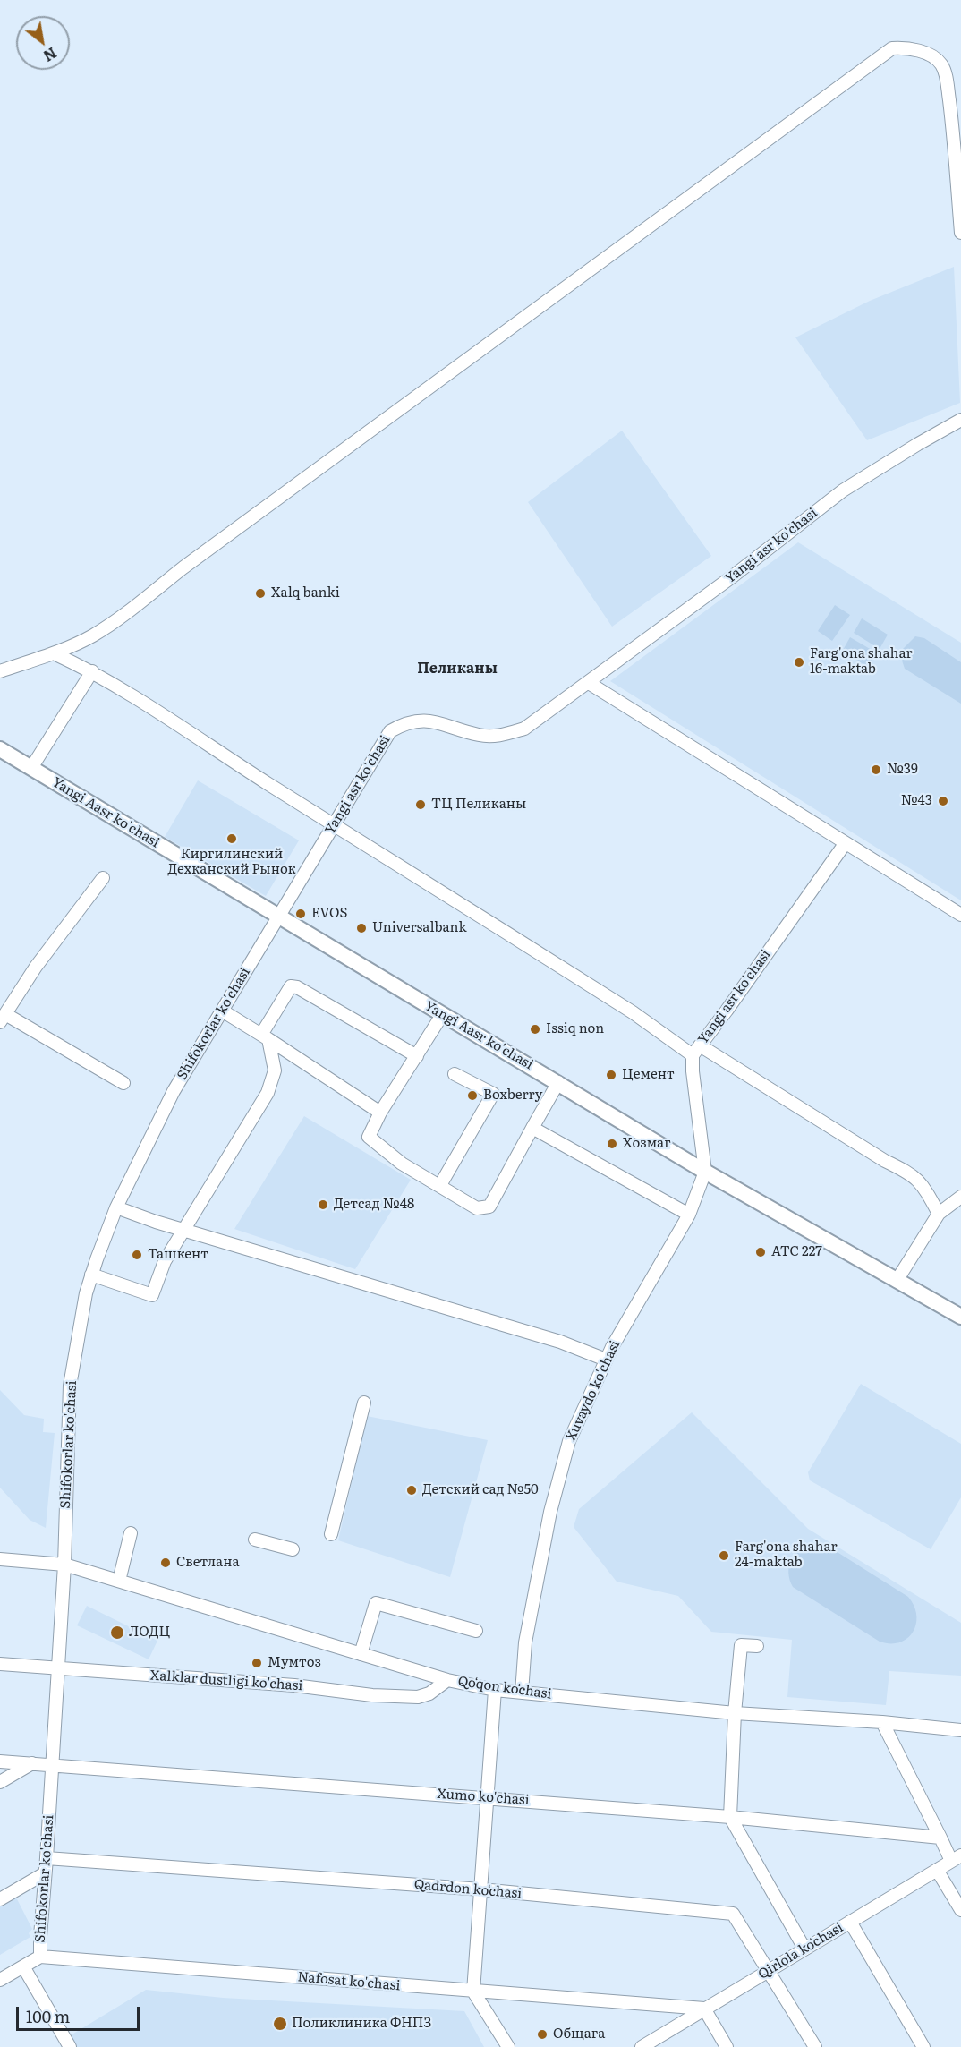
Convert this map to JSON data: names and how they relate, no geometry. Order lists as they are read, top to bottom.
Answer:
{
  "streets": {
    "main road": ["Yangi Aasr ko'chasi"],
    "street": [
      "Yangi asr ko'chasi",
      "Shifokorlar ko'chasi",
      "Xuvaydo ko'chasi",
      "Xalklar dustligi ko'chasi",
      "Qoʻqon koʻchasi",
      "Xumo ko'chasi",
      "Qadrdon koʻchasi",
      "Qirlola koʻchasi",
      "Nafosat ko'chasi"
    ]
  },
  "crossings": [
    ["Yangi asr ko'chasi", "Yangi Aasr ko'chasi"],
    ["Yangi asr ko'chasi", "Shifokorlar ko'chasi"],
    ["Yangi asr ko'chasi", "Xuvaydo ko'chasi"],
    ["Yangi Aasr ko'chasi", "Shifokorlar ko'chasi"],
    ["Yangi Aasr ko'chasi", "Xuvaydo ko'chasi"],
    ["Shifokorlar ko'chasi", "Xalklar dustligi ko'chasi"],
    ["Shifokorlar ko'chasi", "Qoʻqon koʻchasi"],
    ["Shifokorlar ko'chasi", "Xumo ko'chasi"],
    ["Shifokorlar ko'chasi", "Qadrdon koʻchasi"],
    ["Shifokorlar ko'chasi", "Nafosat ko'chasi"],
    ["Xuvaydo ko'chasi", "Qoʻqon koʻchasi"],
    ["Xalklar dustligi ko'chasi", "Qoʻqon koʻchasi"],
    ["Qadrdon koʻchasi", "Qirlola koʻchasi"],
    ["Qirlola koʻchasi", "Nafosat ko'chasi"]
  ],
  "districts": ["Пеликаны"],
  "places": [
    "Xalq banki",
    "Farg'ona shahar 16-maktab",
    "№39",
    "№43",
    "ТЦ Пеликаны",
    "Киргилинский Дехканский Рынок",
    "EVOS",
    "Universalbank",
    "Issiq non",
    "Цемент",
    "Boxberry",
    "Хозмаг",
    "Детсад №48",
    "АТС 227",
    "Ташкент",
    "Детский сад №50",
    "Farg'ona shahar 24-maktab",
    "Светлана",
    "ЛОДЦ",
    "Mумтоз",
    "Поликлиника ФНПЗ",
    "Общага"
  ],
  "scale_bar": "100 m",
  "north": "bottom right"
}
